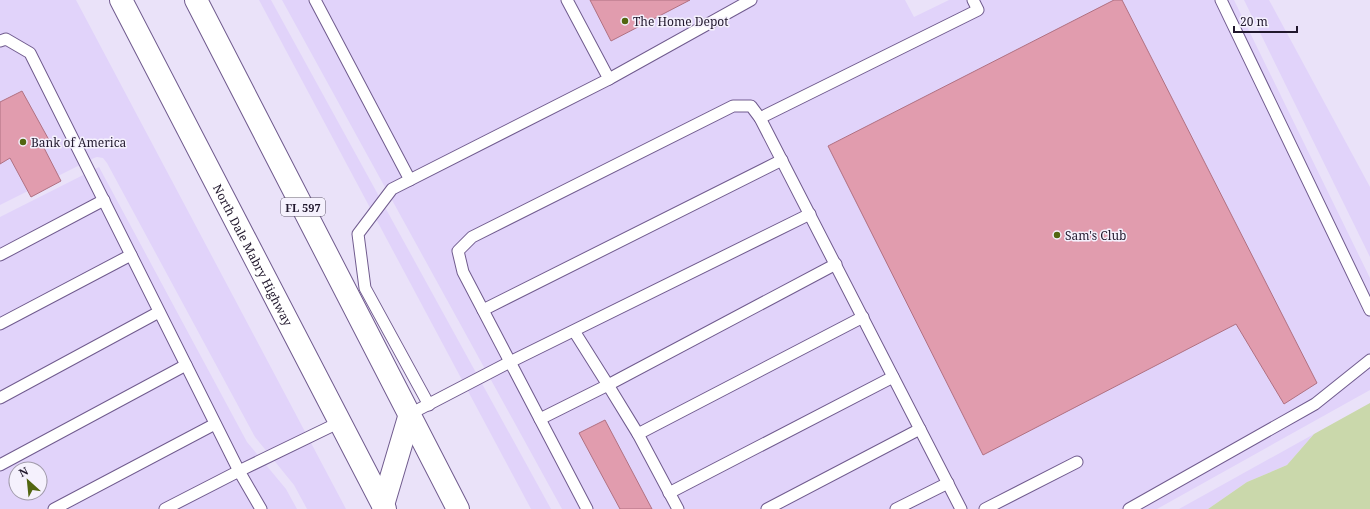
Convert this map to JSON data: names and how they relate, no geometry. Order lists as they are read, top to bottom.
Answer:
{
  "streets": {
    "main road": ["FL 597", "North Dale Mabry Highway"]
  },
  "places": ["The Home Depot", "Bank of America", "Sam's Club"],
  "scale_bar": "20 m",
  "north": "top left"
}
